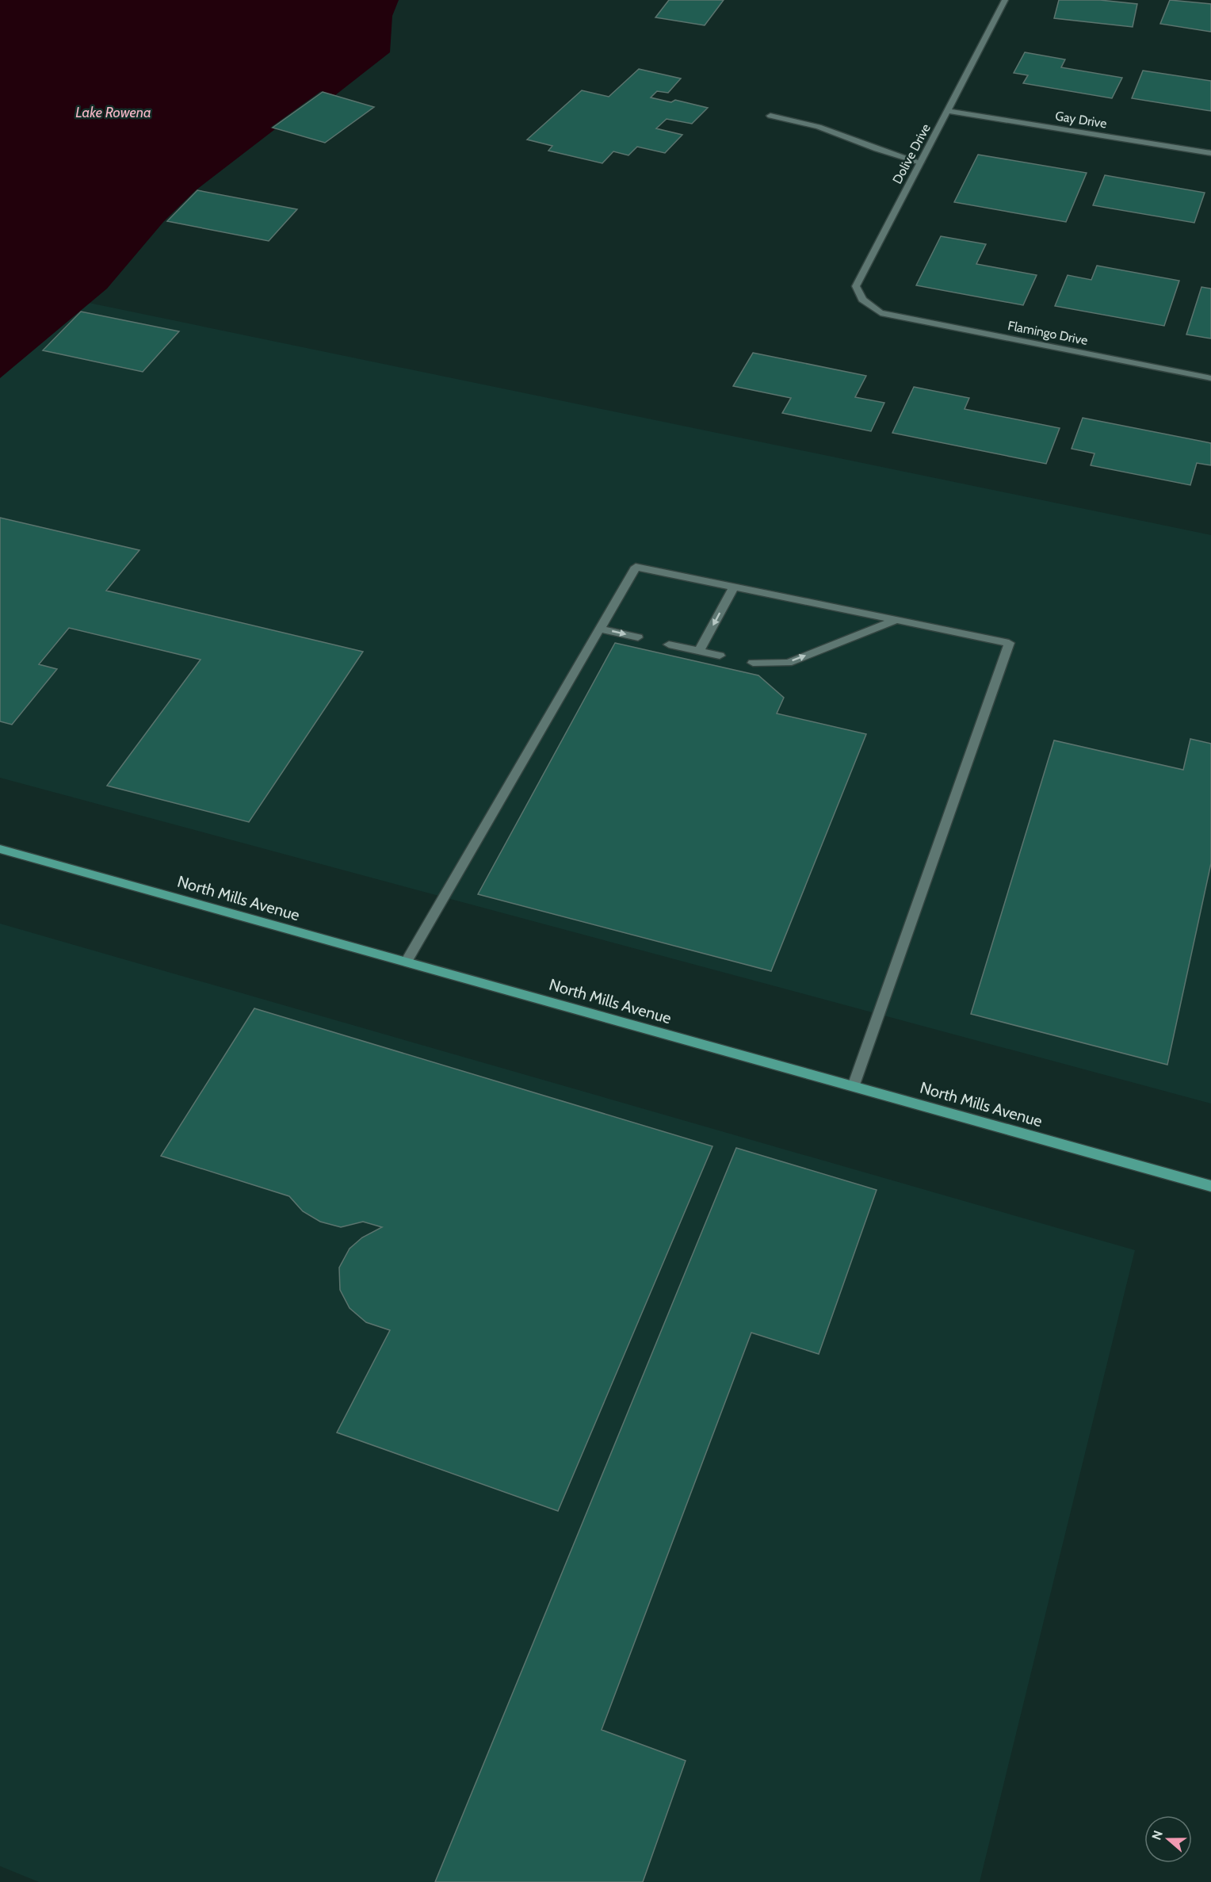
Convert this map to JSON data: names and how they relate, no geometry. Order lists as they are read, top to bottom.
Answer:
{
  "streets": {
    "main road": ["North Mills Avenue"],
    "street": ["Gay Drive", "Dolive Drive", "Flamingo Drive"]
  },
  "crossings": [
    ["Gay Drive", "Dolive Drive"],
    ["Dolive Drive", "Flamingo Drive"]
  ],
  "water": ["Lake Rowena"],
  "north": "left"
}
